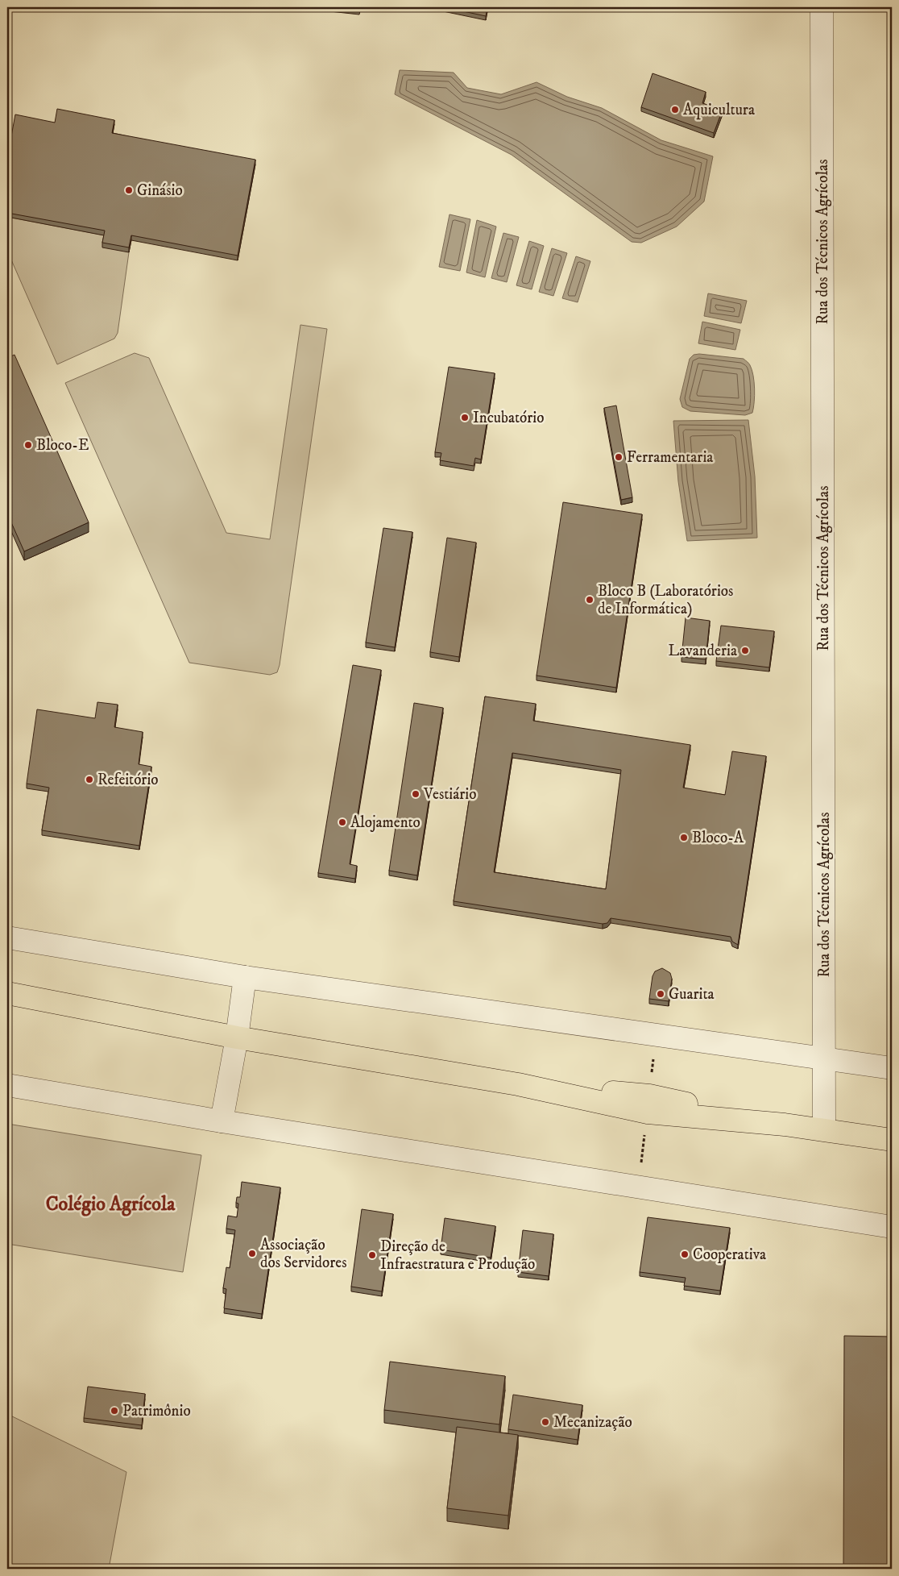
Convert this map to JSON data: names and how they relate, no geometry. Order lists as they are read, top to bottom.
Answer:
{
  "streets": {
    "street": ["Rua dos Técnicos Agrícolas"]
  },
  "districts": ["Colégio Agrícola"],
  "places": [
    "Aquicultura",
    "Ginásio",
    "Incubatório",
    "Bloco-E",
    "Ferramentaria",
    "Bloco B (Laboratórios de Informática)",
    "Lavanderia",
    "Refeitório",
    "Vestiário",
    "Alojamento",
    "Bloco-A",
    "Guarita",
    "Associação dos Servidores",
    "Cooperativa",
    "Direção de Infraestratura e Produção",
    "Patrimônio",
    "Mecanização"
  ]
}
